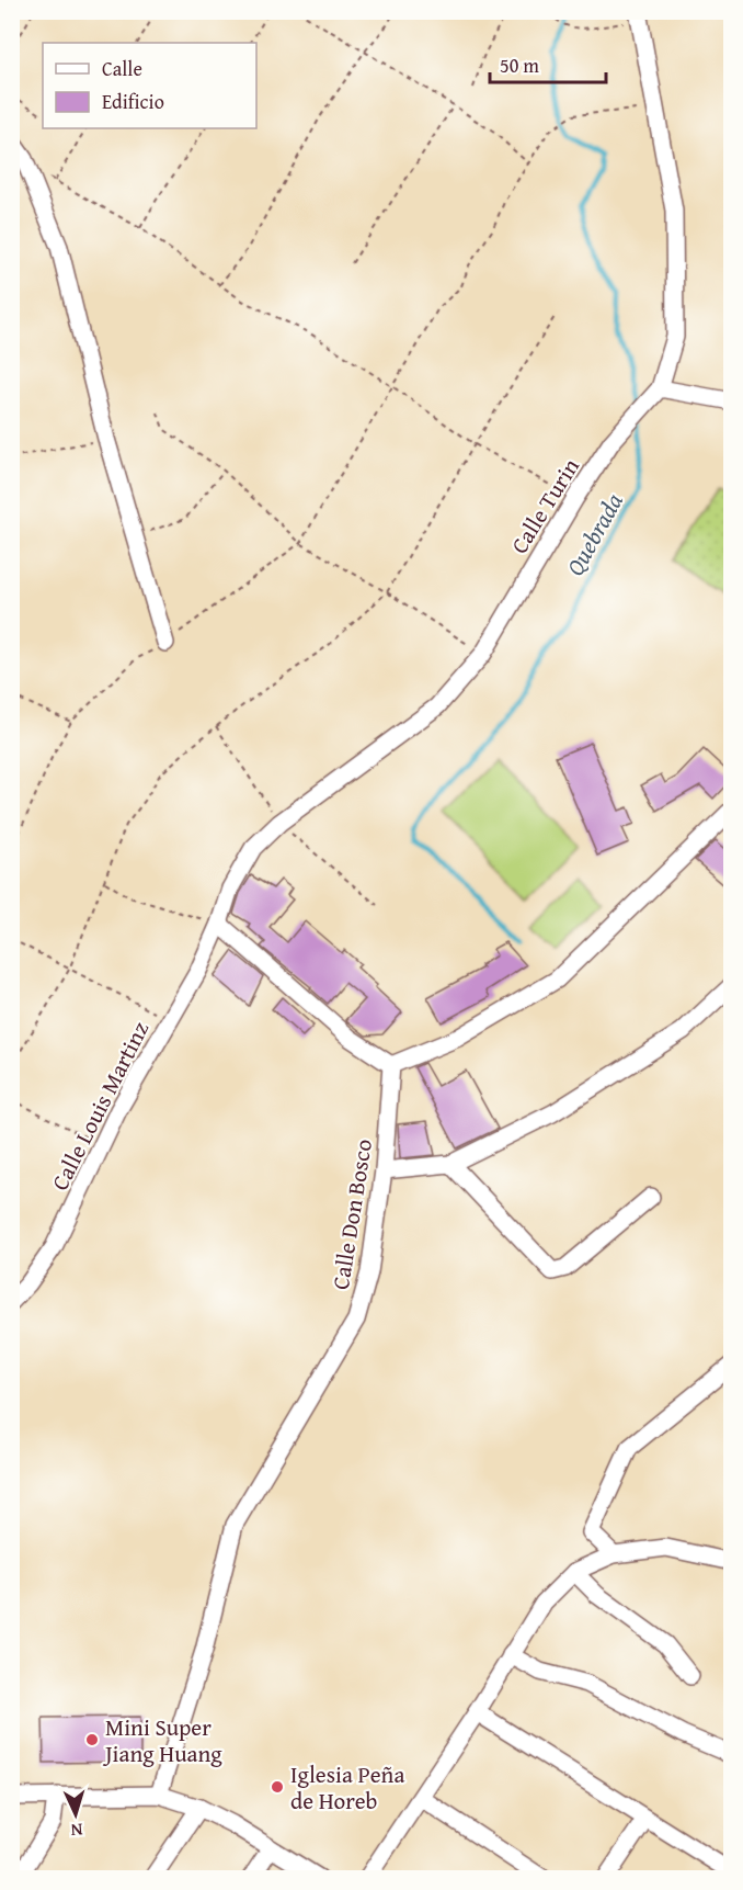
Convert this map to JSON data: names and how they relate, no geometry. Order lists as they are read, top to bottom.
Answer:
{
  "streets": {
    "street": ["Calle Turin", "Calle Louis Martinz", "Calle Don Bosco"]
  },
  "crossings": [
    ["Calle Turin", "Calle Louis Martinz"]
  ],
  "water": ["Quebrada"],
  "places": ["Mini Super Jiang Huang", "Iglesia Peña de Horeb"],
  "legend": ["Calle", "Edificio"],
  "scale_bar": "50 m",
  "north": "bottom"
}
